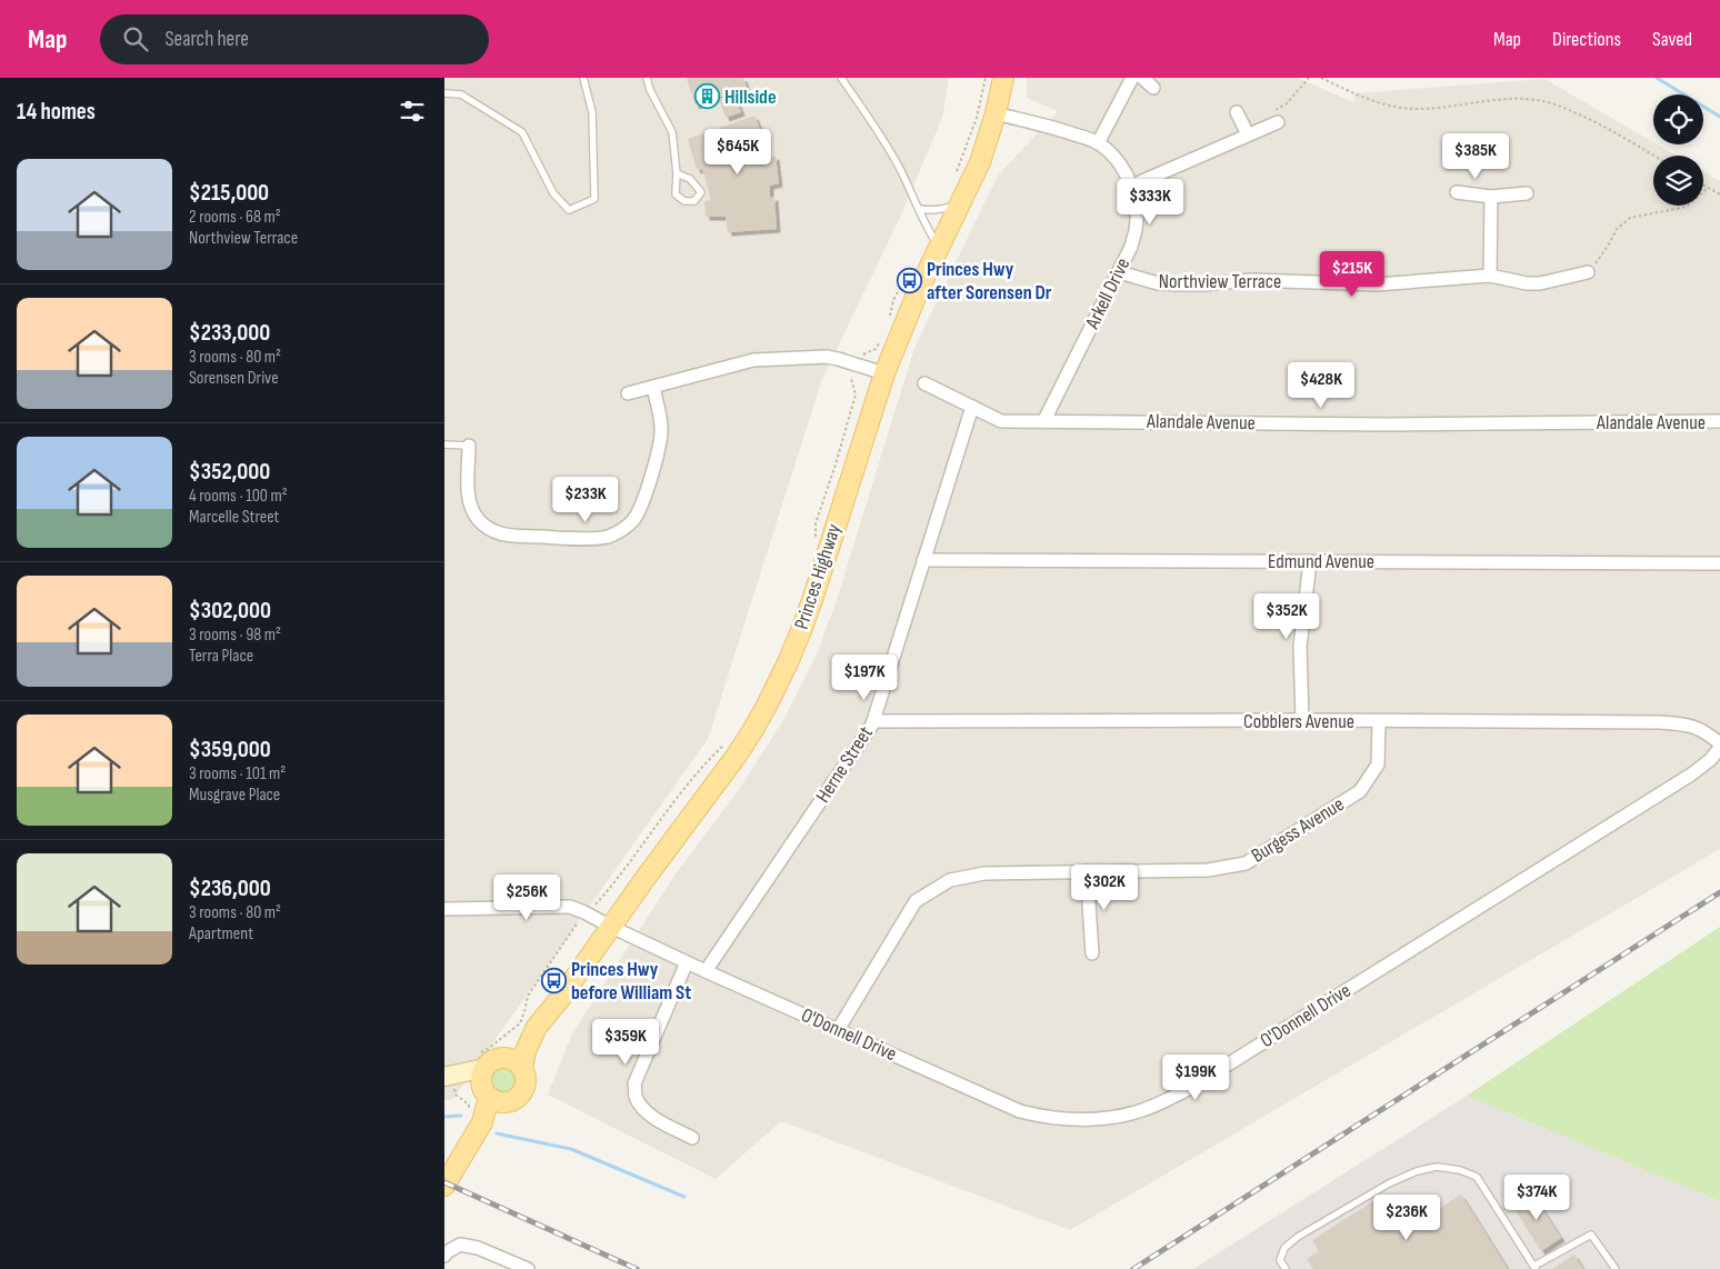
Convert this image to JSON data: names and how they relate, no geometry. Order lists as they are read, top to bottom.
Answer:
{
  "streets": {
    "main road": ["Princes Highway"],
    "street": [
      "Northview Terrace",
      "Arkell Drive",
      "Alandale Avenue",
      "Edmund Avenue",
      "Cobblers Avenue",
      "Herne Street",
      "Burgess Avenue",
      "O'Donnell Drive"
    ]
  },
  "crossings": [
    ["Northview Terrace", "Arkell Drive"],
    ["Arkell Drive", "Alandale Avenue"],
    ["Arkell Drive", "Princes Highway"],
    ["Alandale Avenue", "Herne Street"],
    ["Edmund Avenue", "Herne Street"],
    ["Princes Highway", "O'Donnell Drive"],
    ["Cobblers Avenue", "Herne Street"],
    ["Cobblers Avenue", "Burgess Avenue"],
    ["Cobblers Avenue", "O'Donnell Drive"],
    ["Herne Street", "O'Donnell Drive"],
    ["Burgess Avenue", "O'Donnell Drive"]
  ],
  "places": {
    "building": ["Hillside"],
    "bus stop": ["Princes Hwy after Sorensen Dr", "Princes Hwy before William St"]
  },
  "page": {
    "header": "Map",
    "search": "Search here",
    "nav": ["Map", "Directions", "Saved"],
    "heading": "14 homes",
    "price": [
      "$645K",
      "$385K",
      "$333K",
      "$215K",
      "$428K",
      "$233K",
      "$352K",
      "$197K",
      "$302K",
      "$256K",
      "$359K",
      "$199K",
      "$374K",
      "$236K"
    ],
    "list": [
      {
        "name": "$215,000",
        "note": "2 rooms · 68 m² · Northview Terrace"
      },
      {
        "name": "$233,000",
        "note": "3 rooms · 80 m² · Sorensen Drive"
      },
      {
        "name": "$352,000",
        "note": "4 rooms · 100 m² · Marcelle Street"
      },
      {
        "name": "$302,000",
        "note": "3 rooms · 98 m² · Terra Place"
      },
      {
        "name": "$359,000",
        "note": "3 rooms · 101 m² · Musgrave Place"
      },
      {
        "name": "$236,000",
        "note": "3 rooms · 80 m² · Apartment"
      }
    ]
  }
}
